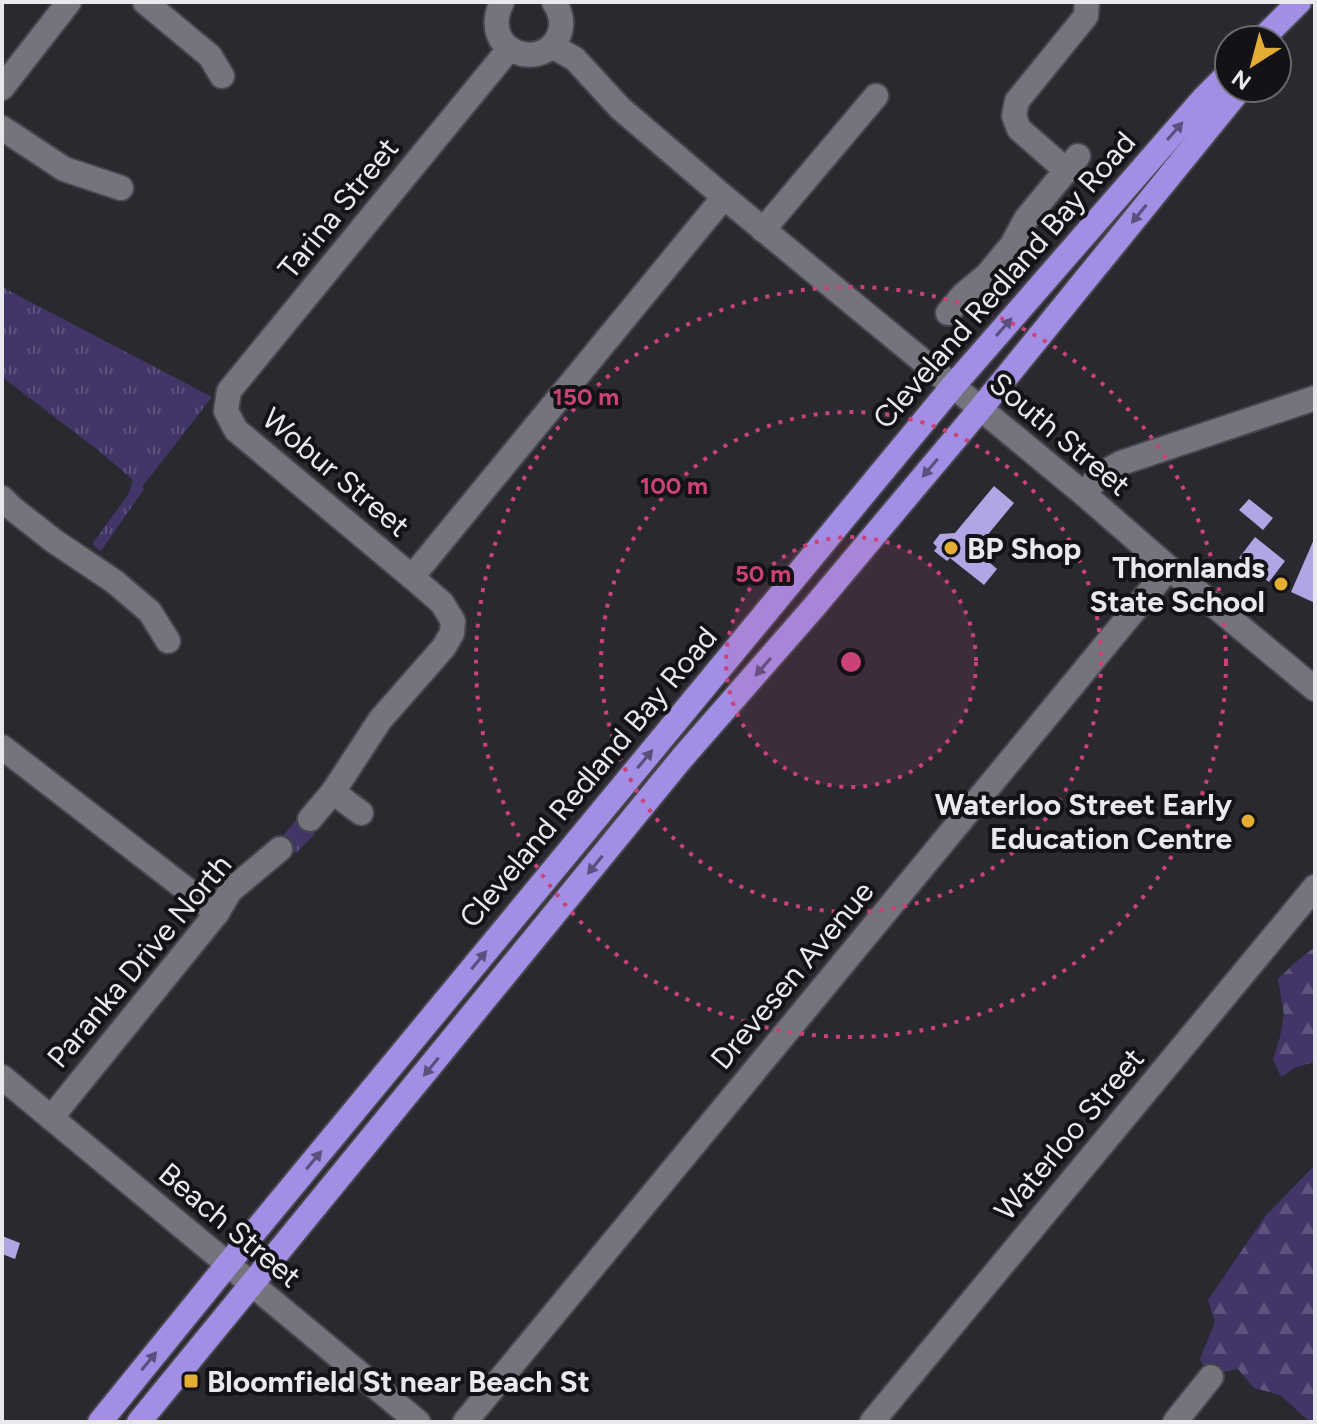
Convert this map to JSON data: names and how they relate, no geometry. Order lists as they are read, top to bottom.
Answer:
{
  "streets": {
    "highway": ["Cleveland Redland Bay Road"],
    "street": [
      "Tarina Street",
      "South Street",
      "Wobur Street",
      "Paranka Drive North",
      "Drevesen Avenue",
      "Waterloo Street",
      "Beach Street"
    ]
  },
  "crossings": [
    ["Tarina Street", "Wobur Street"],
    ["Cleveland Redland Bay Road", "South Street"],
    ["Cleveland Redland Bay Road", "Beach Street"],
    ["South Street", "Drevesen Avenue"],
    ["Paranka Drive North", "Beach Street"]
  ],
  "places": {
    "other": ["BP Shop", "Thornlands State School", "Waterloo Street Early Education Centre"],
    "transit": ["Bloomfield St near Beach St"]
  },
  "north": "bottom left",
  "rings": ["150 m", "100 m", "50 m"]
}
